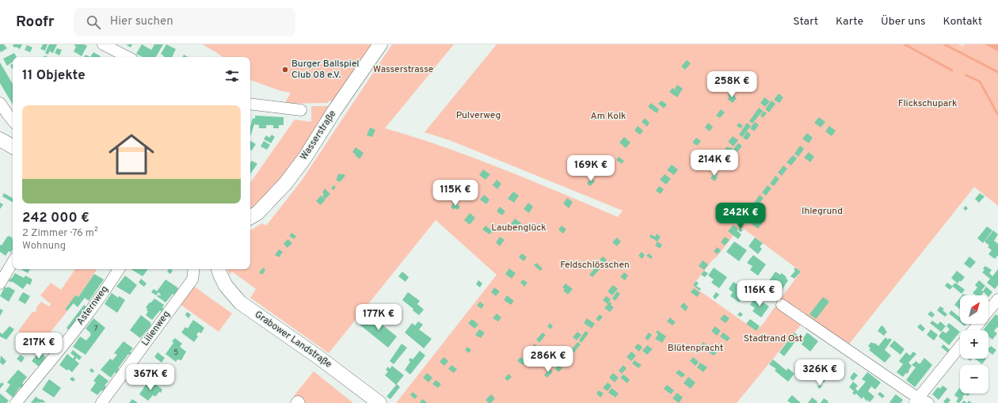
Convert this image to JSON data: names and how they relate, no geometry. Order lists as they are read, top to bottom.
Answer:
{
  "streets": {
    "main road": ["Wasserstraße", "Grabower Landstraße"],
    "street": ["Asternweg", "Lilienweg"]
  },
  "parks": [
    "Wasserstrasse",
    "Flickschupark",
    "Pulverweg",
    "Am Kolk",
    "Ihlegrund",
    "Laubenglück",
    "Feldschlösschen",
    "Stadtrand Ost",
    "Blütenpracht"
  ],
  "places": ["Burger Ballspiel Club 08 e.V."],
  "house_numbers": ["7", "5"],
  "north": "top right",
  "page": {
    "header": "Roofr",
    "search": "Hier suchen",
    "nav": [
      "Start",
      "Karte",
      "Über uns",
      "Kontakt"
    ],
    "heading": "11 Objekte",
    "price": [
      "258K €",
      "214K €",
      "169K €",
      "115K €",
      "242K €",
      "116K €",
      "177K €",
      "217K €",
      "286K €",
      "326K €",
      "367K €"
    ],
    "list": [
      {
        "name": "242 000 €",
        "note": "2 Zimmer · 76 m² · Wohnung"
      }
    ],
    "map_buttons": ["+", "−"]
  }
}
